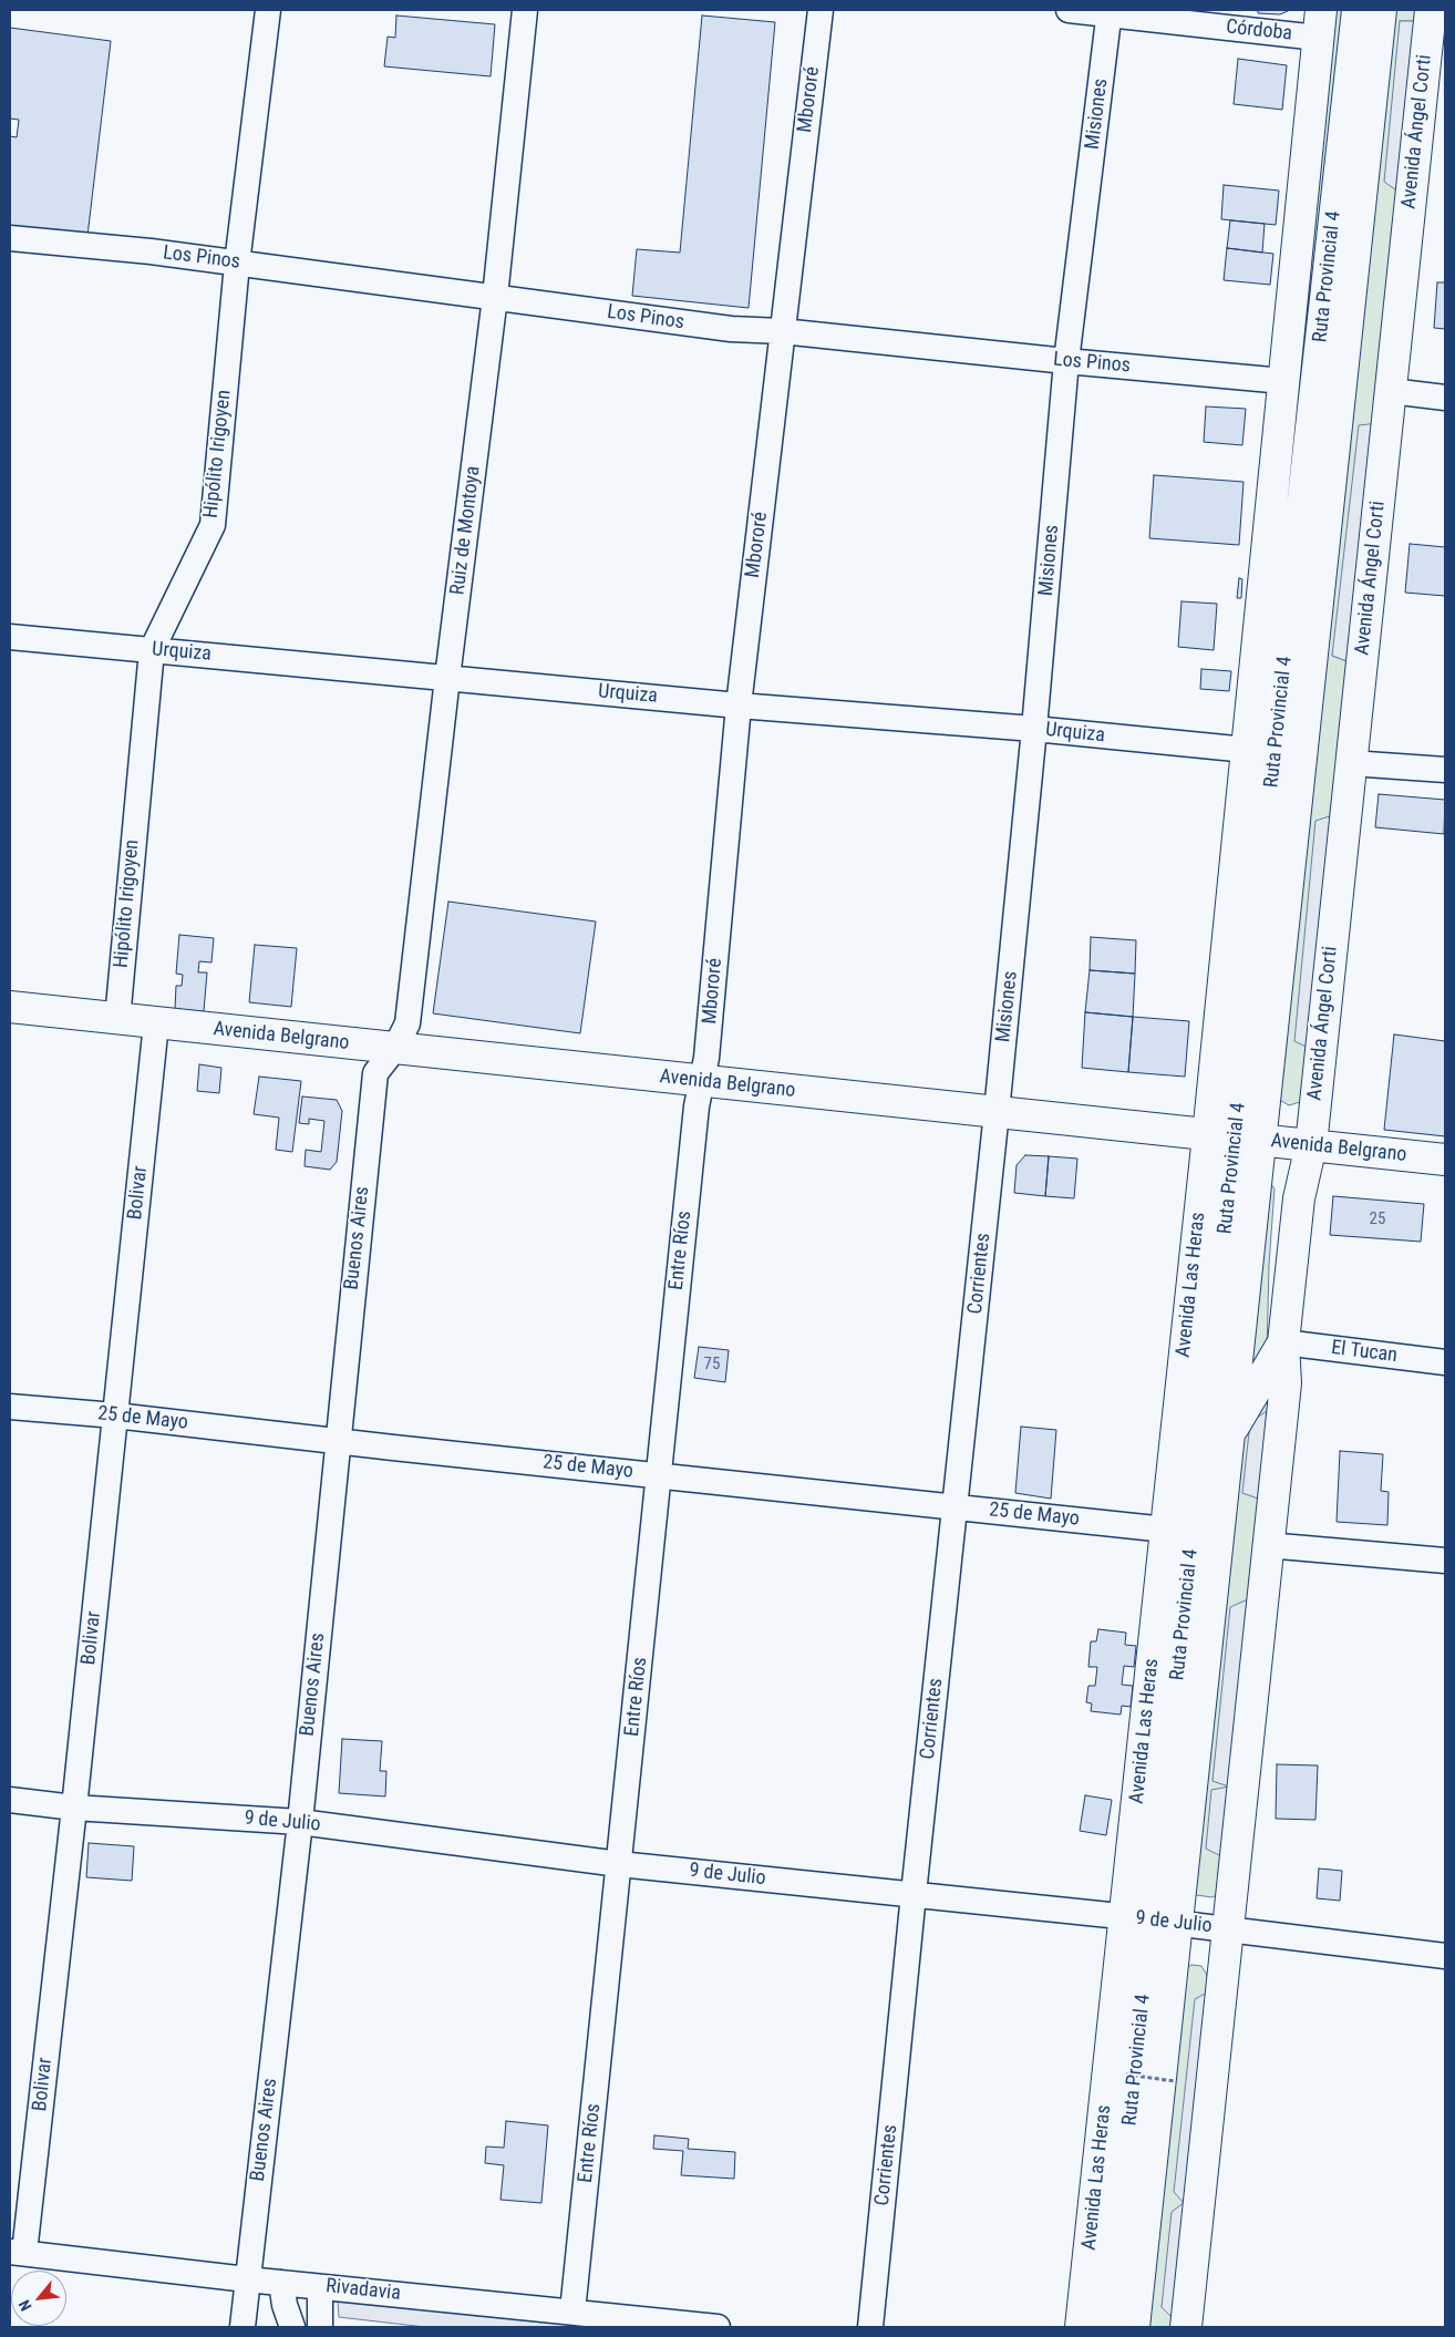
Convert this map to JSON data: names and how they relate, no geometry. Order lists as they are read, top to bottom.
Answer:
{
  "streets": {
    "main road": [
      "Avenida Ángel Corti",
      "Ruta Provincial 4",
      "Avenida Belgrano",
      "Avenida Las Heras"
    ],
    "street": [
      "Córdoba",
      "Mbororé",
      "Misiones",
      "Los Pinos",
      "Hipólito Irigoyen",
      "Ruiz de Montoya",
      "Urquiza",
      "Bolivar",
      "Buenos Aires",
      "Entre Ríos",
      "Corrientes",
      "El Tucan",
      "25 de Mayo",
      "9 de Julio",
      "Rivadavia"
    ]
  },
  "crossings": [
    ["Córdoba", "Misiones"],
    ["Mbororé", "Los Pinos"],
    ["Mbororé", "Urquiza"],
    ["Mbororé", "Avenida Belgrano"],
    ["Mbororé", "Entre Ríos"],
    ["Misiones", "Los Pinos"],
    ["Misiones", "Urquiza"],
    ["Misiones", "Avenida Belgrano"],
    ["Misiones", "Corrientes"],
    ["Avenida Ángel Corti", "Avenida Belgrano"],
    ["Los Pinos", "Hipólito Irigoyen"],
    ["Los Pinos", "Ruiz de Montoya"],
    ["Ruta Provincial 4", "Urquiza"],
    ["Ruta Provincial 4", "Avenida Belgrano"],
    ["Ruta Provincial 4", "Avenida Las Heras"],
    ["Ruta Provincial 4", "9 de Julio"],
    ["Hipólito Irigoyen", "Urquiza"],
    ["Hipólito Irigoyen", "Avenida Belgrano"],
    ["Ruiz de Montoya", "Urquiza"],
    ["Ruiz de Montoya", "Avenida Belgrano"],
    ["Ruiz de Montoya", "Buenos Aires"],
    ["Avenida Belgrano", "Bolivar"],
    ["Avenida Belgrano", "Buenos Aires"],
    ["Avenida Belgrano", "Entre Ríos"],
    ["Avenida Belgrano", "Corrientes"],
    ["Avenida Belgrano", "Avenida Las Heras"],
    ["Bolivar", "25 de Mayo"],
    ["Bolivar", "9 de Julio"],
    ["Bolivar", "Rivadavia"],
    ["Buenos Aires", "25 de Mayo"],
    ["Buenos Aires", "9 de Julio"],
    ["Buenos Aires", "Rivadavia"],
    ["Entre Ríos", "25 de Mayo"],
    ["Entre Ríos", "9 de Julio"],
    ["Entre Ríos", "Rivadavia"],
    ["Corrientes", "25 de Mayo"],
    ["Corrientes", "9 de Julio"],
    ["Avenida Las Heras", "25 de Mayo"],
    ["Avenida Las Heras", "9 de Julio"]
  ],
  "house_numbers": ["25", "75"],
  "north": "bottom left"
}
